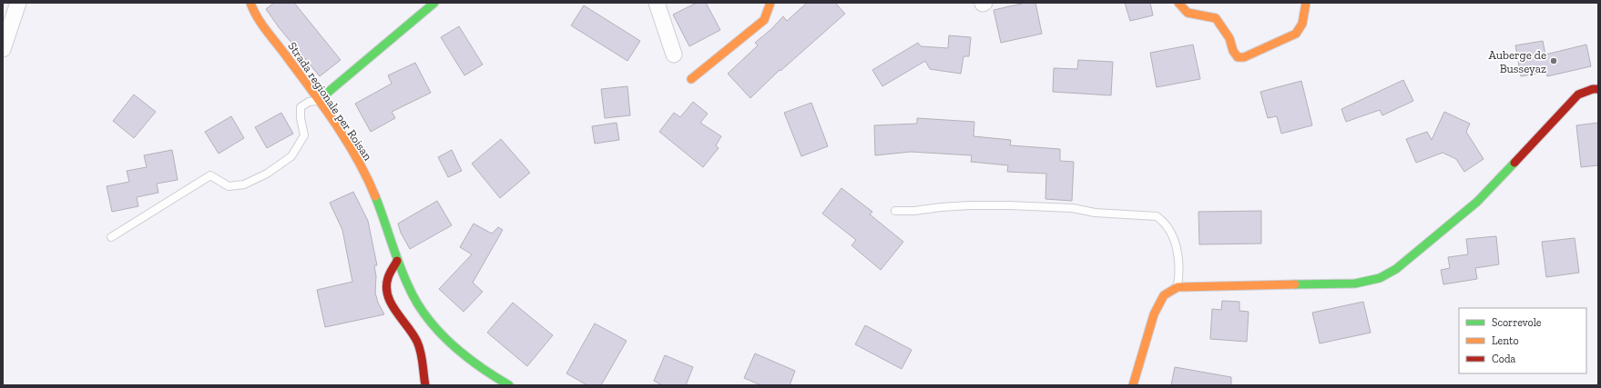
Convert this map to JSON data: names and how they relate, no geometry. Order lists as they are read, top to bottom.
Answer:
{
  "streets": {
    "street": ["Strada regionale per Roisan"]
  },
  "places": ["Auberge de Busseyaz"],
  "legend": ["Scorrevole", "Lento", "Coda"]
}
